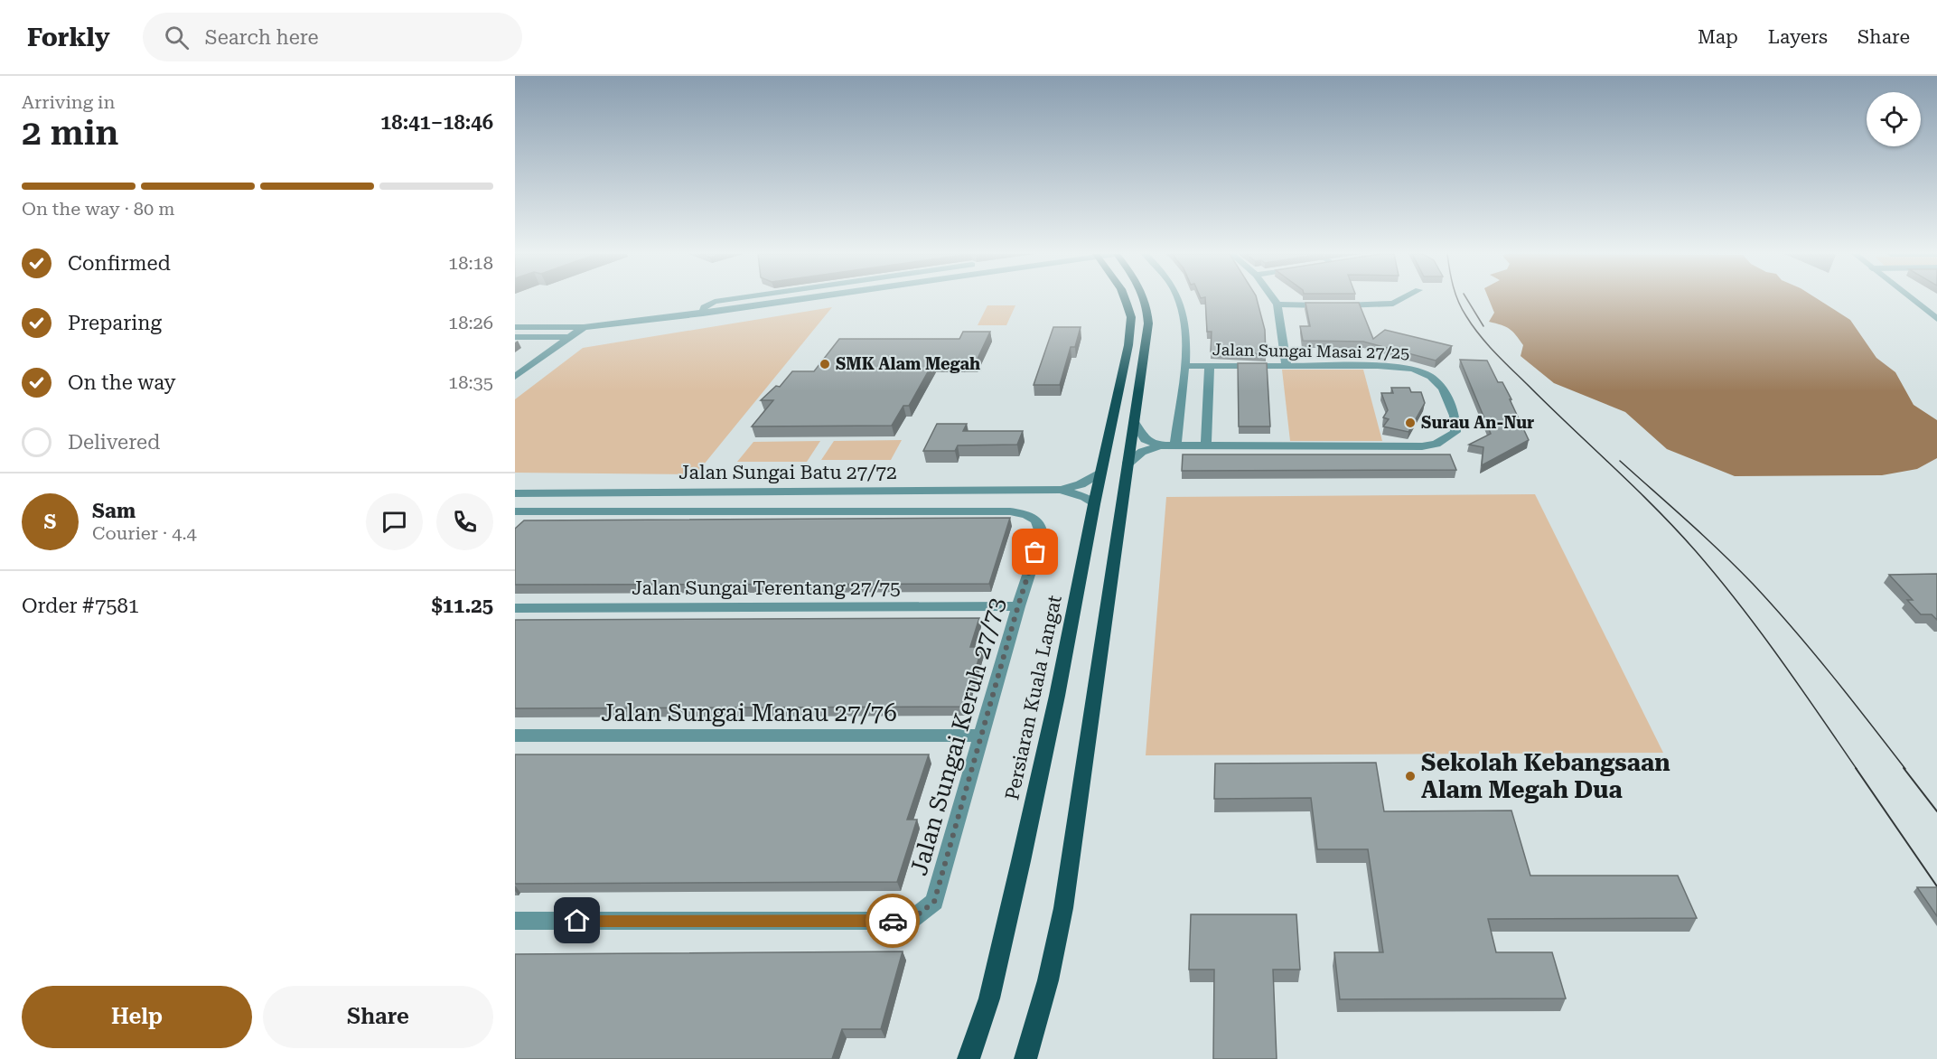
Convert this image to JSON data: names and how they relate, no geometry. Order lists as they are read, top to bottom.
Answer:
{
  "streets": {
    "main road": ["Persiaran Kuala Langat"],
    "street": [
      "Jalan Sungai Masai 27/25",
      "Jalan Sungai Batu 27/72",
      "Jalan Sungai Terentang 27/75",
      "Jalan Sungai Manau 27/76",
      "Jalan Sungai Keruh 27/73"
    ]
  },
  "crossings": [
    ["Jalan Sungai Terentang 27/75", "Jalan Sungai Keruh 27/73"],
    ["Jalan Sungai Manau 27/76", "Jalan Sungai Keruh 27/73"]
  ],
  "places": ["SMK Alam Megah", "Surau An-Nur", "Sekolah Kebangsaan Alam Megah Dua"],
  "page": {
    "header": "Forkly",
    "search": "Search here",
    "nav": ["Map", "Layers", "Share"],
    "heading": ["2 min", "Arriving in", "18:41–18:46"],
    "panel": [
      "Sam",
      "Courier · 4.4",
      "Order #7581",
      "$11.25"
    ],
    "bar": "On the way · 80 m",
    "list": [
      ["Confirmed", "18:18"],
      ["Preparing", "18:26"],
      ["On the way", "18:35"],
      "Delivered"
    ],
    "round": "S",
    "buttons": ["Help", "Share"]
  }
}
